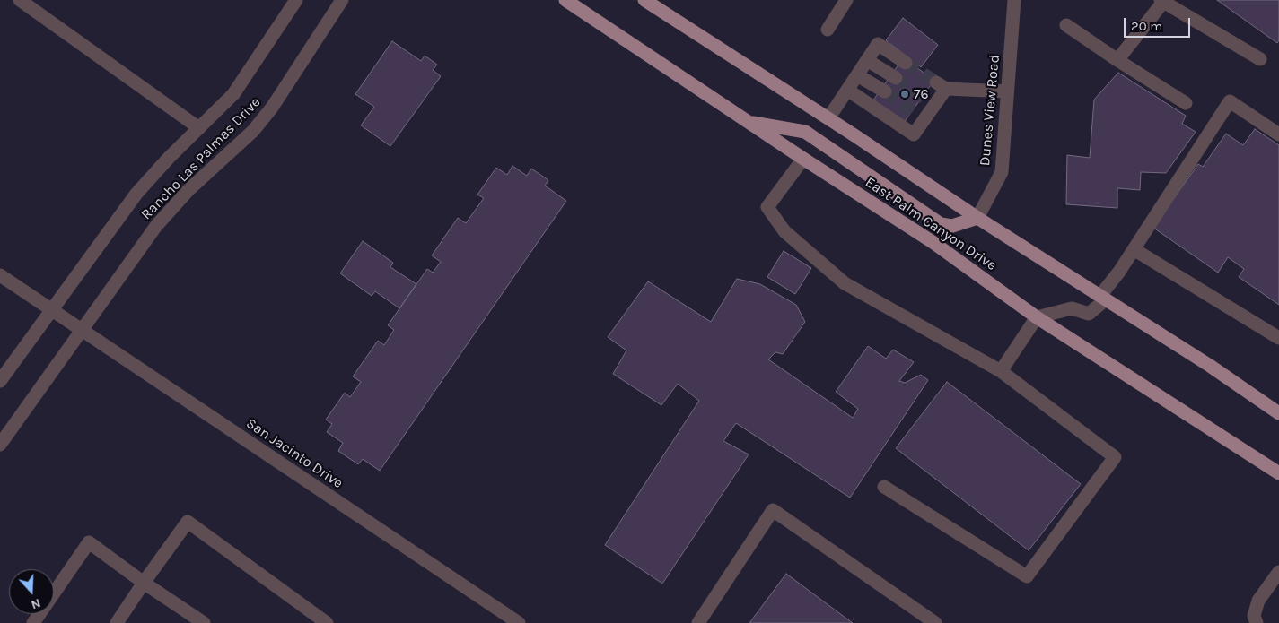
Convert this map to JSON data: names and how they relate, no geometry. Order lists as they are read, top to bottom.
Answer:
{
  "streets": {
    "main road": ["East Palm Canyon Drive"],
    "street": ["Dunes View Road", "Rancho Las Palmas Drive", "San Jacinto Drive"]
  },
  "crossings": [
    ["Rancho Las Palmas Drive", "San Jacinto Drive"]
  ],
  "places": ["76"],
  "scale_bar": "20 m",
  "north": "bottom"
}
